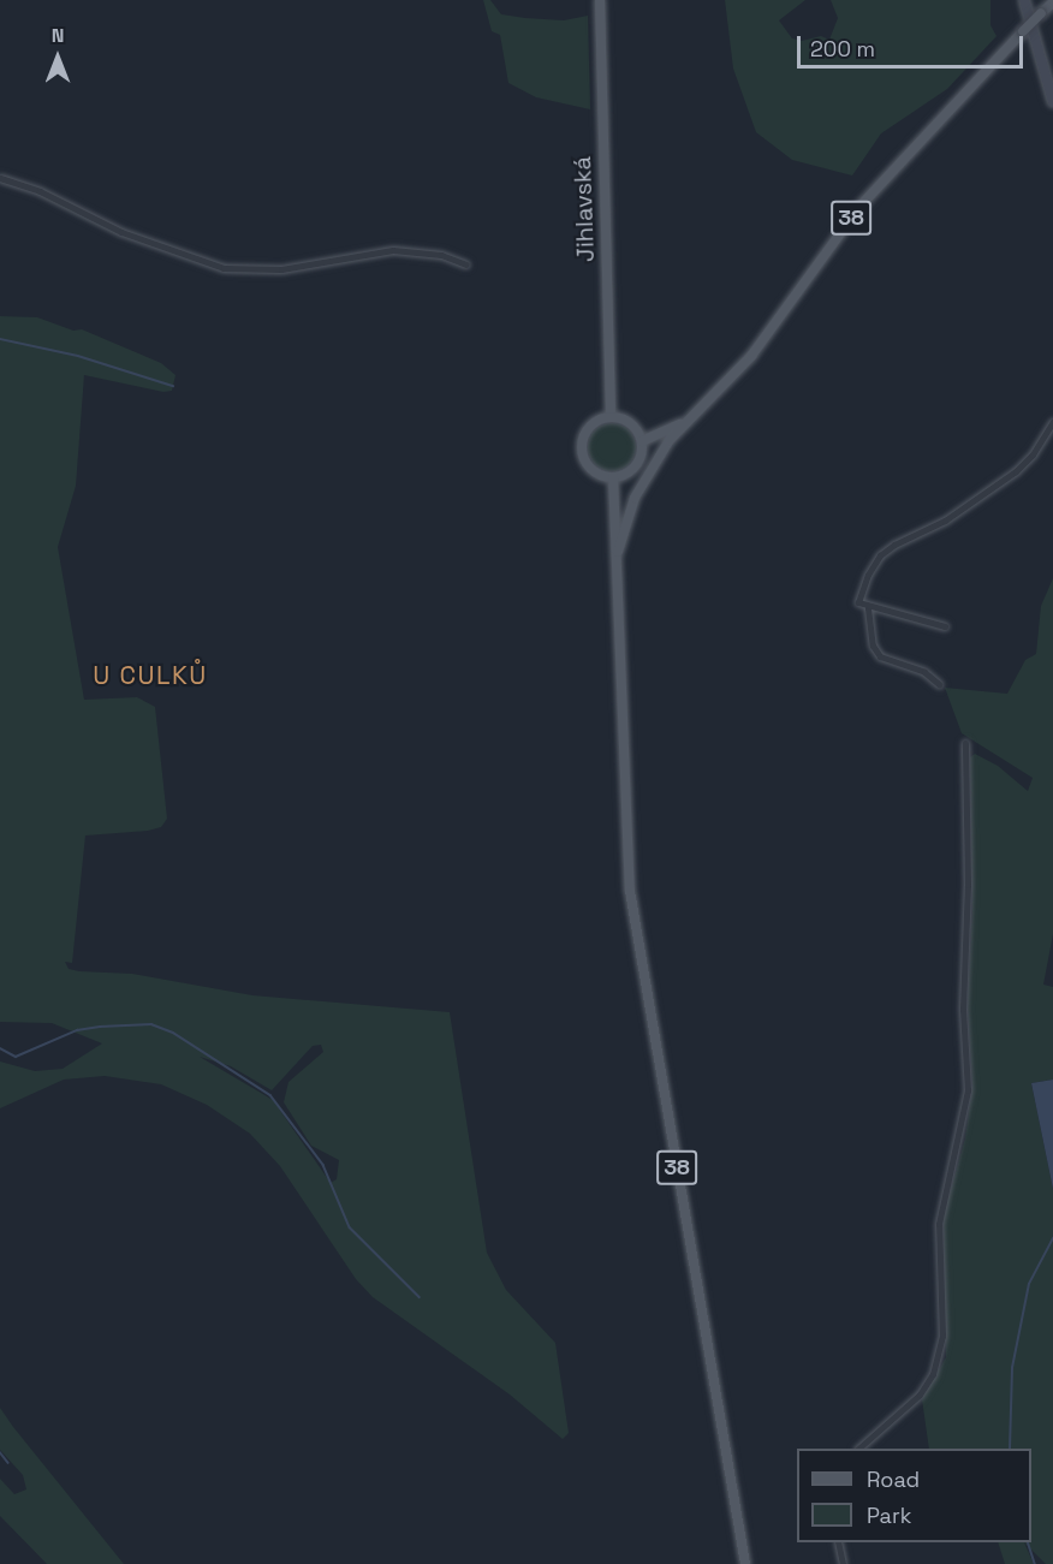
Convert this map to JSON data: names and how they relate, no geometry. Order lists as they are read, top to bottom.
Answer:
{
  "streets": {
    "main road": ["Jihlavská", "38"]
  },
  "crossings": [
    ["Jihlavská", "38"]
  ],
  "districts": ["U CULKŮ"],
  "legend": ["Road", "Park"],
  "scale_bar": "200 m",
  "north": "top"
}
